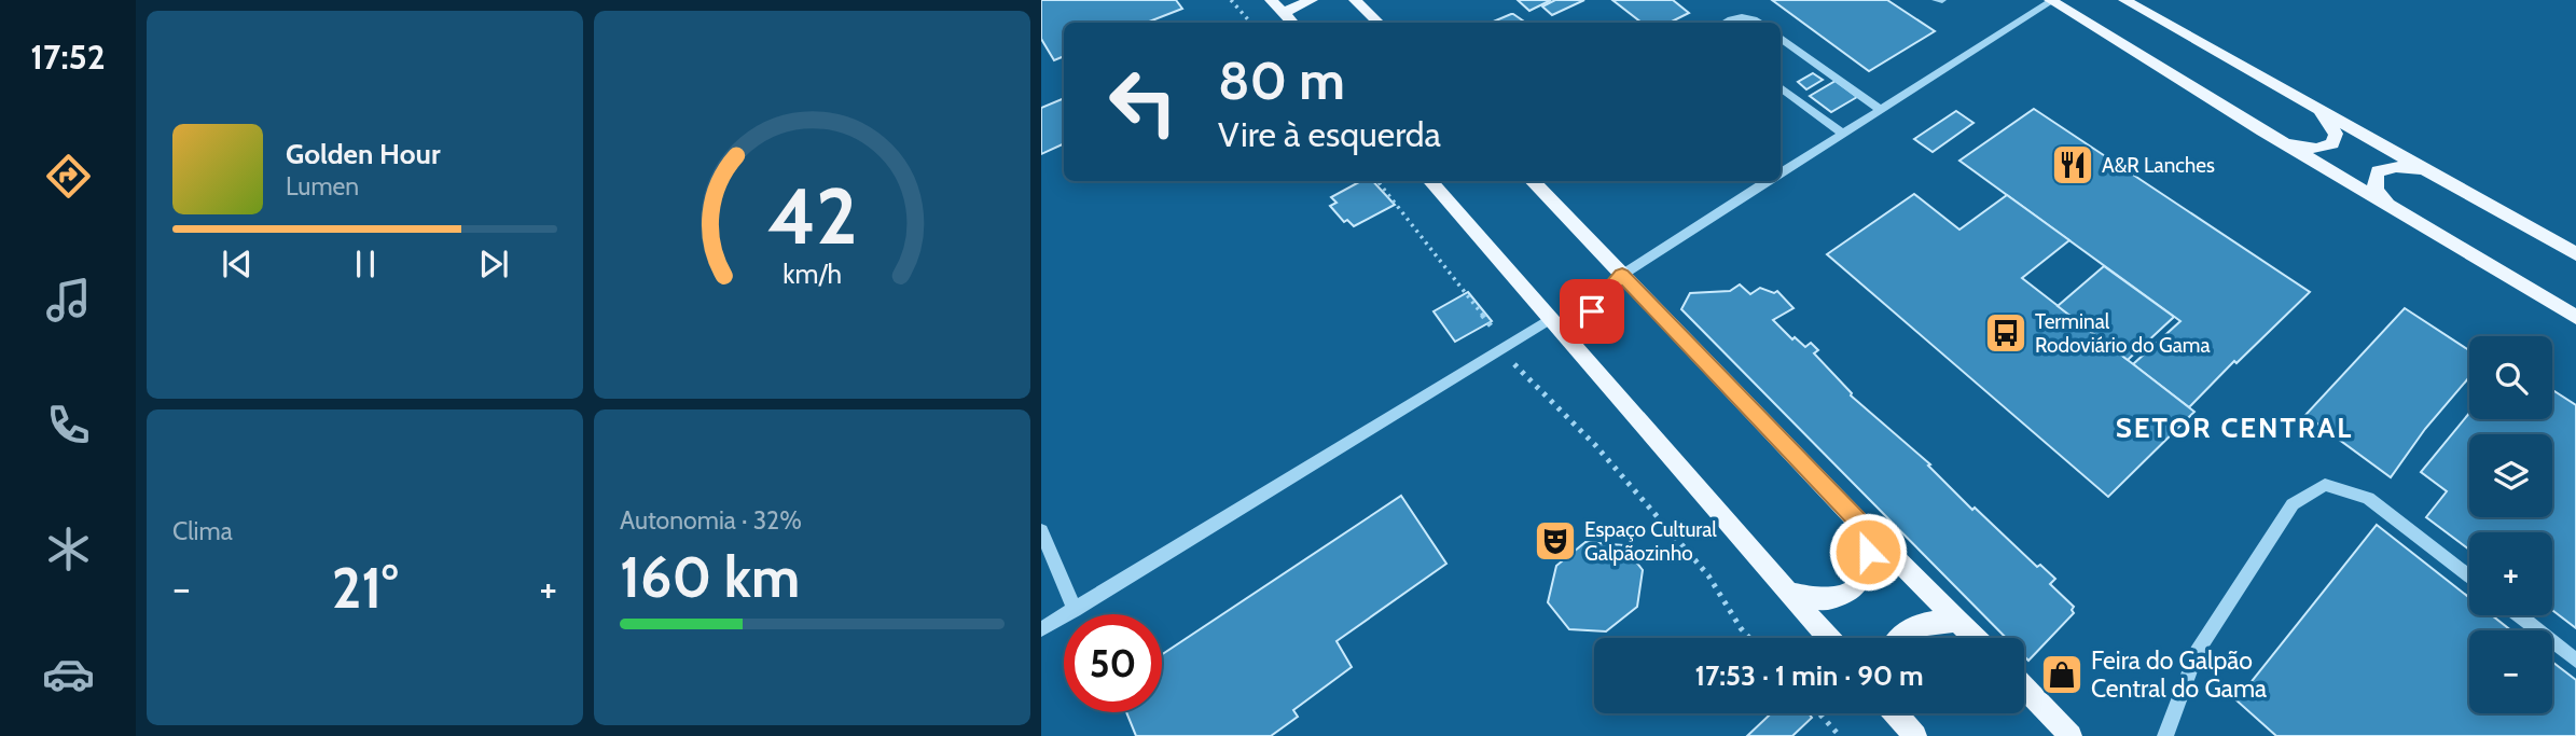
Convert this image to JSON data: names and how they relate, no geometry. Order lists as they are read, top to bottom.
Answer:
{
  "districts": ["SETOR CENTRAL"],
  "places": {
    "restaurant": ["A&R Lanches"],
    "bus stop": ["Terminal Rodoviário do Gama"],
    "theatre": ["Espaço Cultural Galpãozinho"],
    "shop": ["Feira do Galpão Central do Gama"]
  },
  "page": {
    "tabs": "17:52",
    "turn": ["80 m", "Vire à esquerda"],
    "song": ["Golden Hour", "Lumen"],
    "map_buttons": ["+", "−"],
    "tile": [
      "Clima",
      ["Autonomia · 32%", "160 km"]
    ],
    "heat": ["−", "21°", "+"],
    "limit": "50",
    "trip": "17:53 · 1 min · 90 m",
    "gauge": ["42", "km/h"]
  }
}
